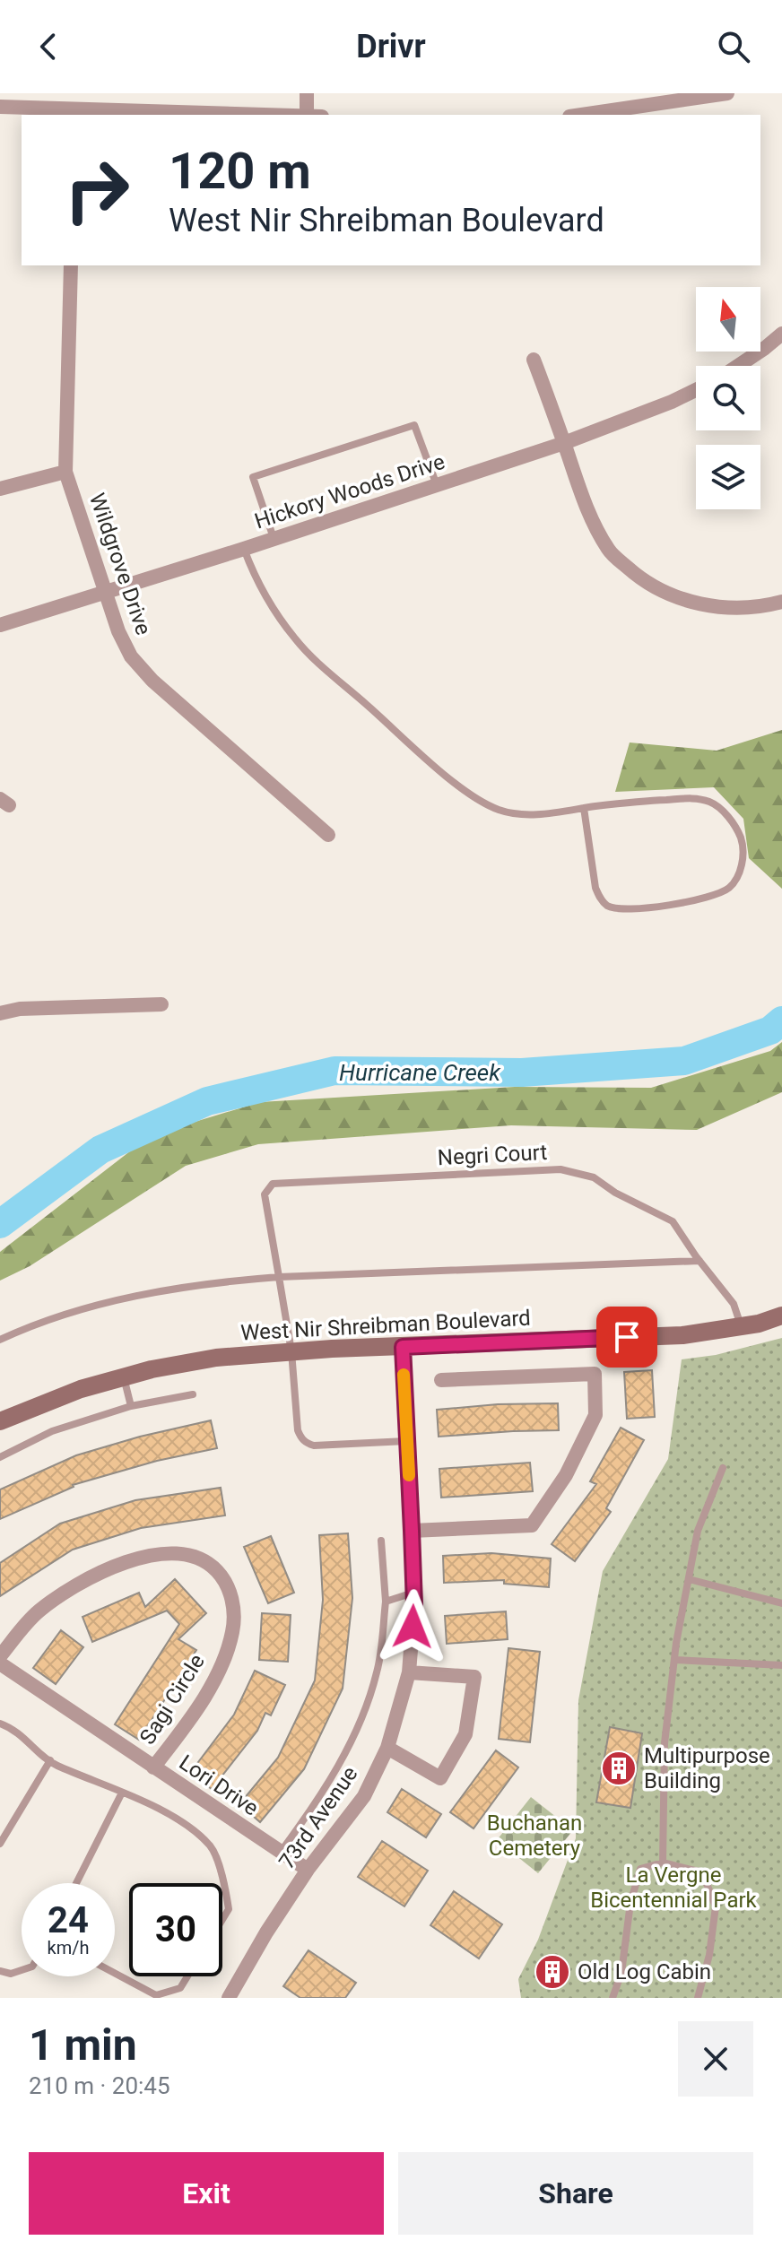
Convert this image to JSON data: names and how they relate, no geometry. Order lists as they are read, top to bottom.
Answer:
{
  "streets": {
    "main road": ["West Nir Shreibman Boulevard"],
    "street": [
      "Hickory Woods Drive",
      "Wildgrove Drive",
      "Sagi Circle",
      "Lori Drive",
      "73rd Avenue"
    ],
    "lane": ["Negri Court"]
  },
  "crossings": [
    ["Hickory Woods Drive", "Wildgrove Drive"],
    ["Negri Court", "West Nir Shreibman Boulevard"],
    ["West Nir Shreibman Boulevard", "73rd Avenue"],
    ["Sagi Circle", "Lori Drive"],
    ["Lori Drive", "73rd Avenue"]
  ],
  "water": ["Hurricane Creek"],
  "parks": ["Buchanan Cemetery", "La Vergne Bicentennial Park"],
  "places": {
    "building": ["Multipurpose Building", "Old Log Cabin"]
  },
  "north": "top",
  "page": {
    "header": "Drivr",
    "turn": ["120 m", "West Nir Shreibman Boulevard"],
    "speed": "24 km/h",
    "limit": "30",
    "heading": ["1 min", "210 m · 20:45"],
    "buttons": ["Exit", "Share"]
  }
}
